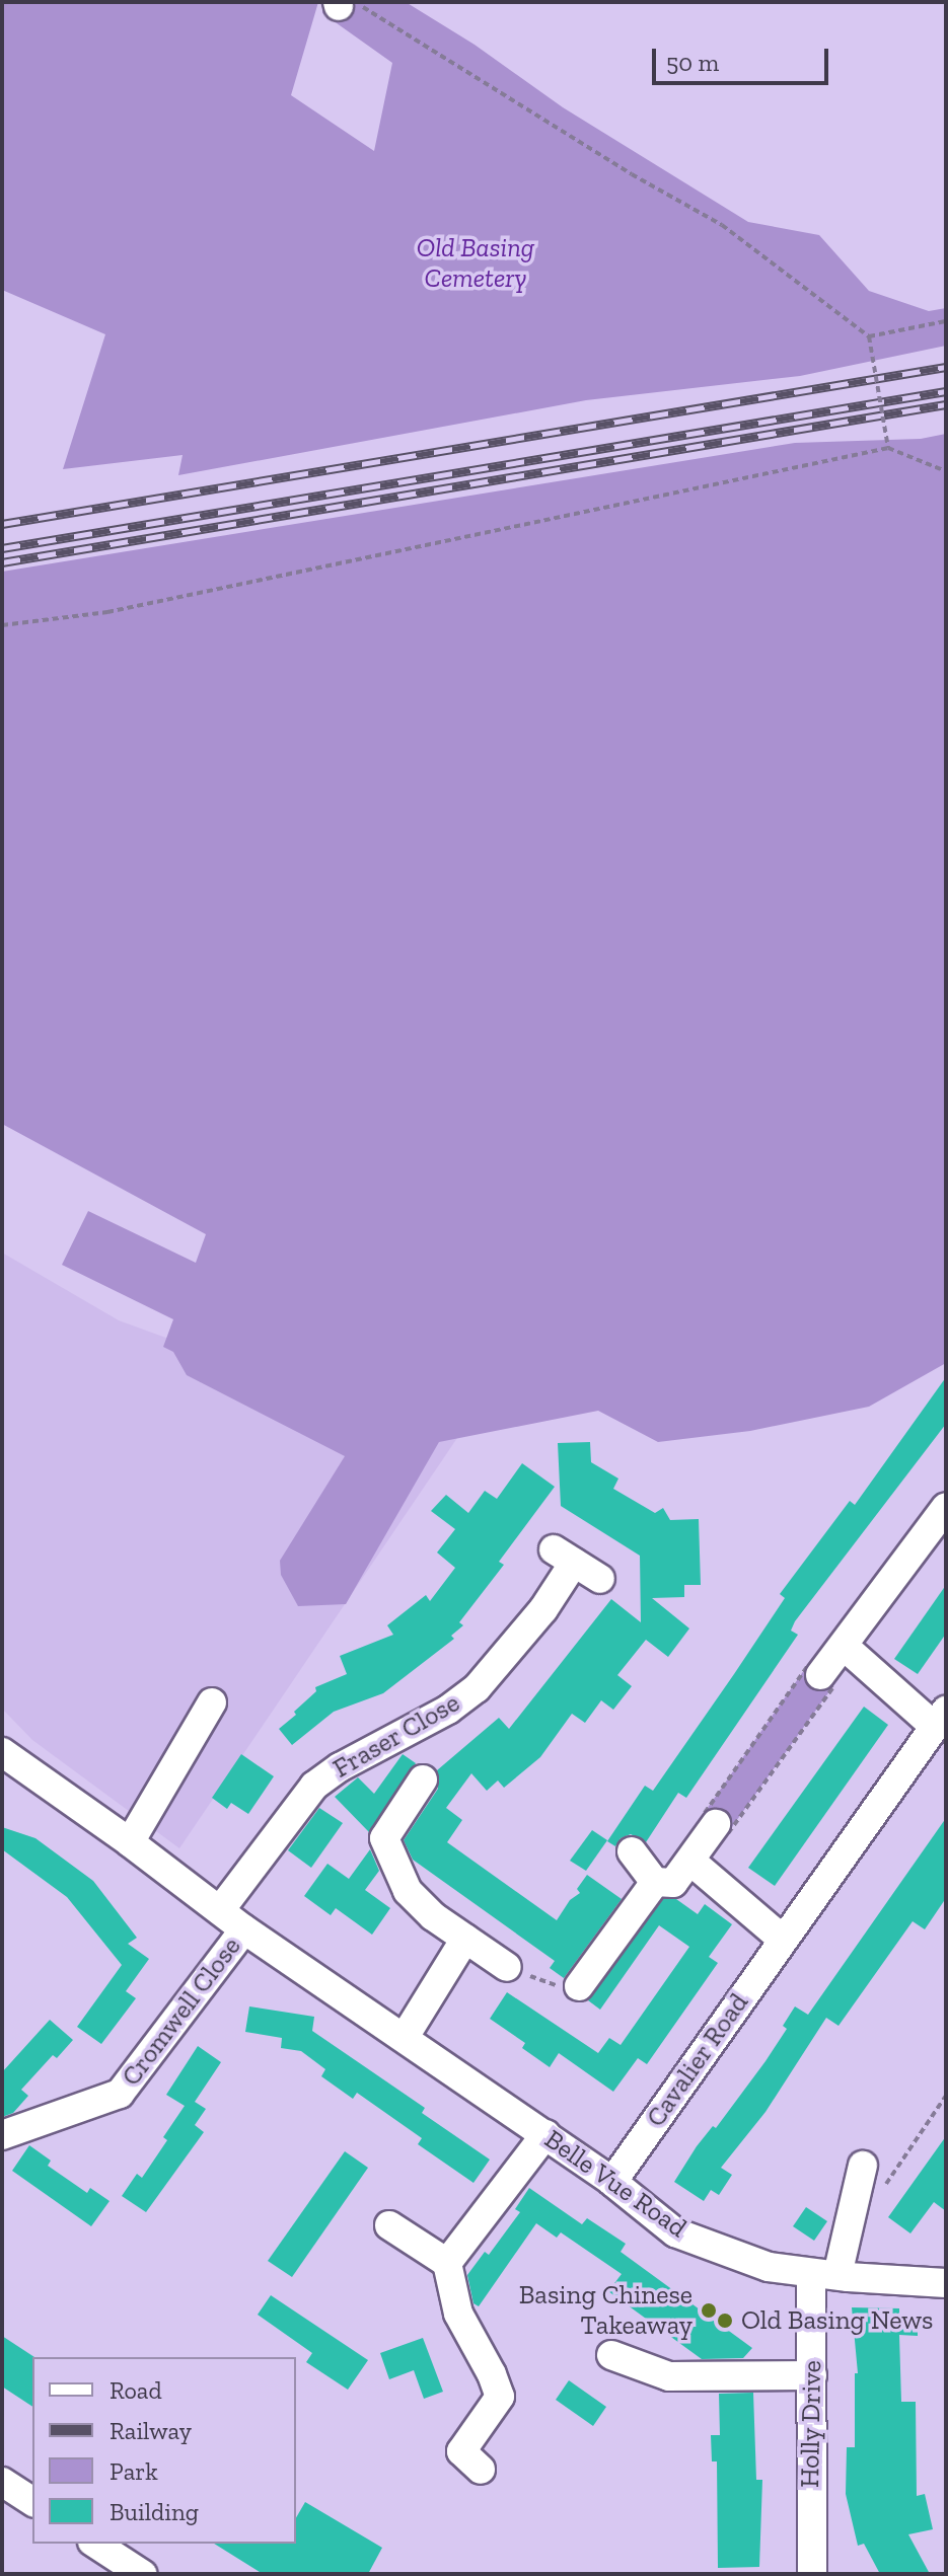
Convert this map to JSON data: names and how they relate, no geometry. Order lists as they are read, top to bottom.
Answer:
{
  "streets": {
    "street": [
      "Fraser Close",
      "Cromwell Close",
      "Cavalier Road",
      "Belle Vue Road",
      "Holly Drive"
    ]
  },
  "crossings": [
    ["Fraser Close", "Belle Vue Road"],
    ["Cromwell Close", "Belle Vue Road"],
    ["Cavalier Road", "Belle Vue Road"],
    ["Belle Vue Road", "Holly Drive"]
  ],
  "parks": ["Old Basing Cemetery"],
  "places": ["Basing Chinese Takeaway", "Old Basing News"],
  "legend": [
    "Road",
    "Railway",
    "Park",
    "Building"
  ],
  "scale_bar": "50 m"
}
